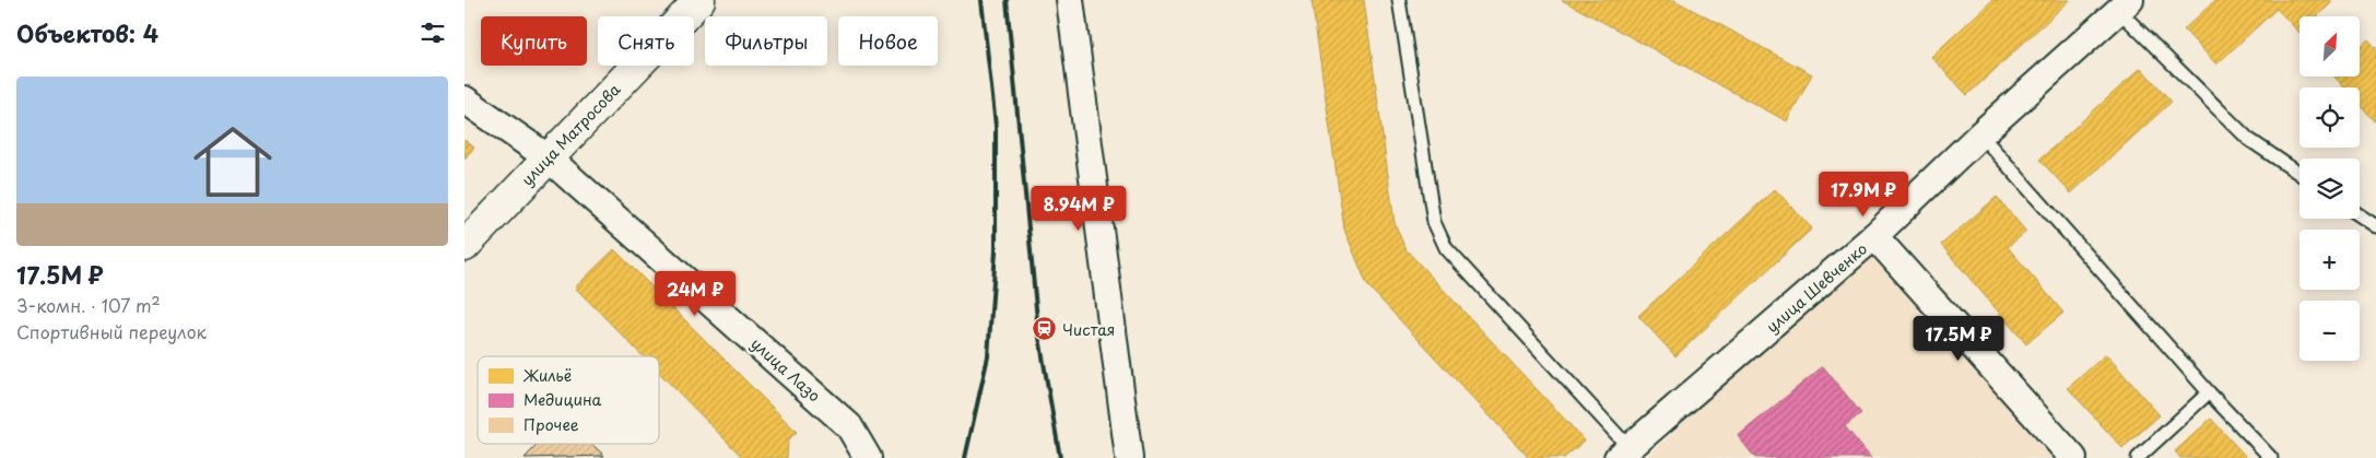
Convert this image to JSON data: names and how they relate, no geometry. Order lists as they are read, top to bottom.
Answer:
{
  "streets": {
    "main road": ["улица Матросова"],
    "street": ["улица Шевченко", "улица Лазо"]
  },
  "crossings": [
    ["улица Матросова", "улица Лазо"]
  ],
  "places": {
    "station": ["Чистая"]
  },
  "legend": ["Жильё", "Медицина", "Прочее"],
  "north": "top right",
  "page": {
    "heading": "Объектов: 4",
    "map_buttons": ["+", "−"],
    "chip": [
      "Купить",
      "Снять",
      "Фильтры",
      "Новое"
    ],
    "list": [
      {
        "name": "17.5M ₽",
        "note": "3-комн. · 107 m² · Спортивный переулок"
      }
    ],
    "price": [
      "17.9M ₽",
      "8.94M ₽",
      "24M ₽",
      "17.5M ₽"
    ]
  }
}
